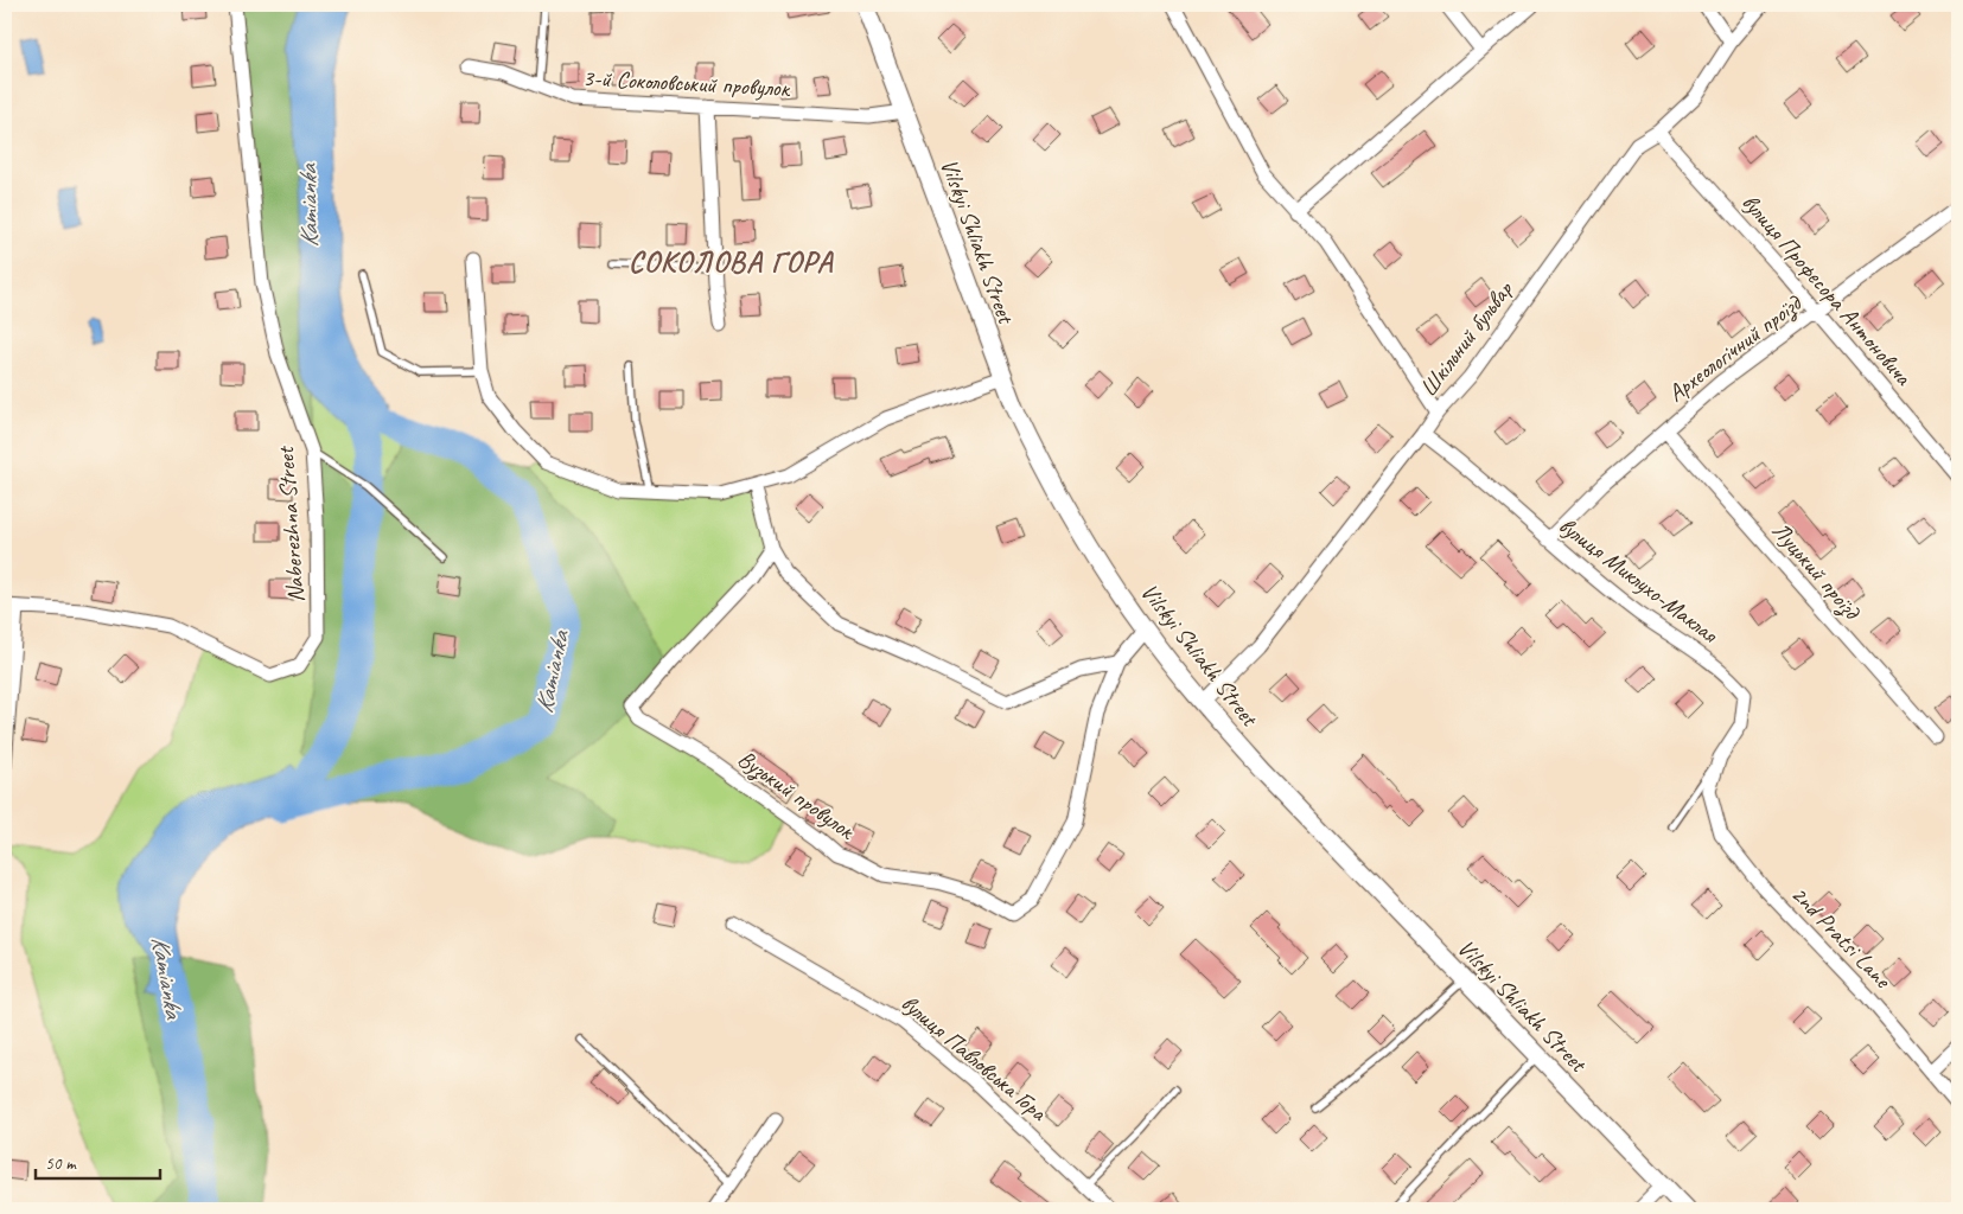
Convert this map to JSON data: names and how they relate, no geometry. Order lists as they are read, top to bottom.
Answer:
{
  "streets": {
    "street": [
      "3-й Соколовський провулок",
      "Vilskyi Shliakh Street",
      "вулиця Професора Антоновича",
      "Шкільний бульвар",
      "Археологічний проїзд",
      "Naberezhna Street",
      "Луцький проїзд",
      "вулиця Миклухо-Маклая",
      "Вузький провулок",
      "2nd Pratsi Lane",
      "вулиця Павловська Гора"
    ]
  },
  "crossings": [
    ["3-й Соколовський провулок", "Vilskyi Shliakh Street"],
    ["Vilskyi Shliakh Street", "Шкільний бульвар"],
    ["Vilskyi Shliakh Street", "Вузький провулок"],
    ["вулиця Професора Антоновича", "Шкільний бульвар"],
    ["вулиця Професора Антоновича", "Археологічний проїзд"],
    ["Шкільний бульвар", "вулиця Миклухо-Маклая"],
    ["Археологічний проїзд", "Луцький проїзд"],
    ["Археологічний проїзд", "вулиця Миклухо-Маклая"],
    ["вулиця Миклухо-Маклая", "2nd Pratsi Lane"]
  ],
  "districts": ["СОКОЛОВА ГОРА"],
  "water": ["Kamianka"],
  "scale_bar": "50 m"
}
